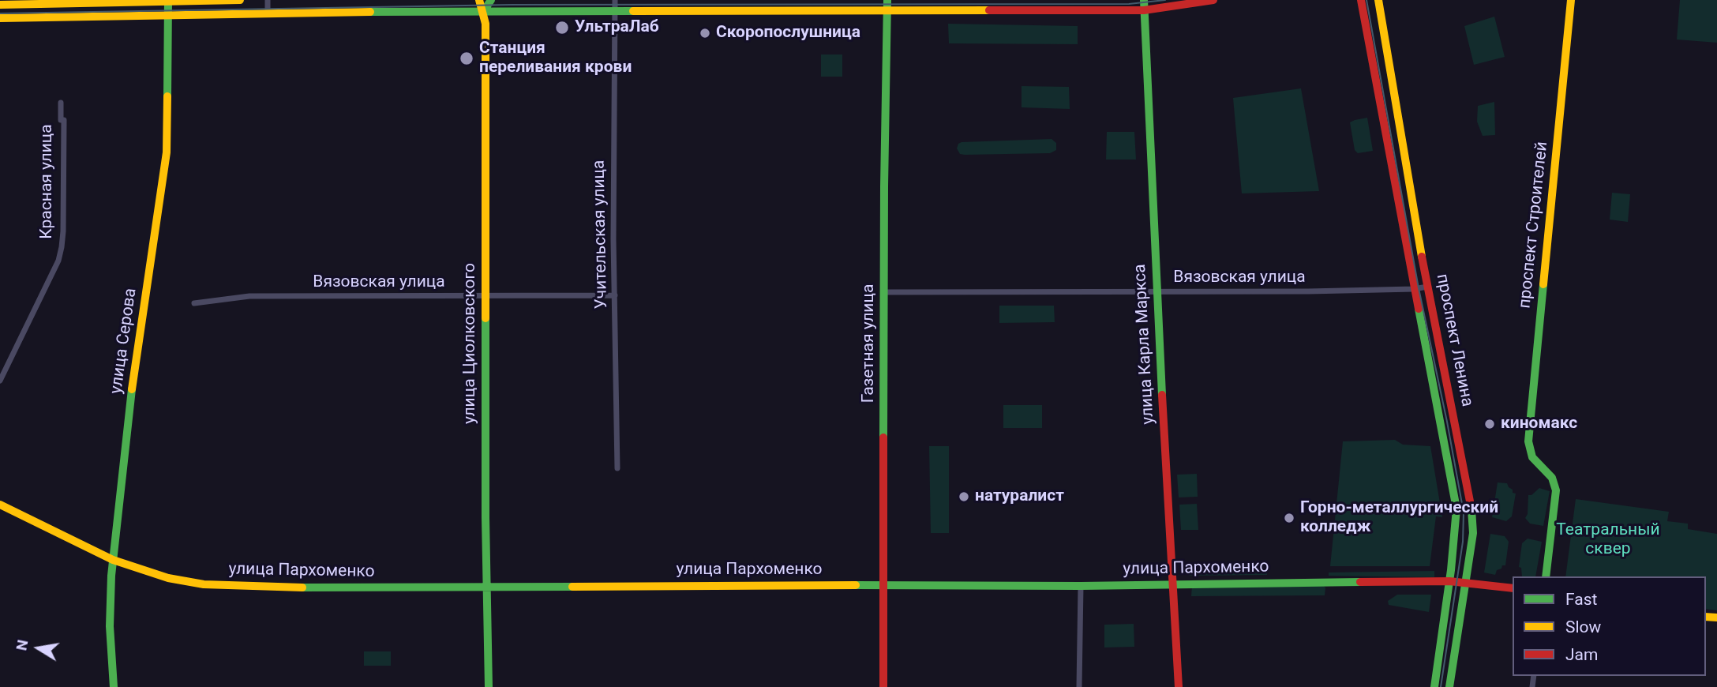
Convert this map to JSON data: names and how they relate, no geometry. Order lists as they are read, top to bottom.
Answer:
{
  "streets": {
    "main road": [
      "проспект Строителей",
      "проспект Ленина",
      "улица Серова",
      "улица Циолковского",
      "Газетная улица",
      "улица Карла Маркса",
      "улица Пархоменко"
    ],
    "street": ["Красная улица", "Учительская улица", "Вязовская улица"]
  },
  "crossings": [
    ["Учительская улица", "Вязовская улица"],
    ["Вязовская улица", "проспект Ленина"],
    ["Вязовская улица", "улица Циолковского"],
    ["Вязовская улица", "Газетная улица"],
    ["Вязовская улица", "улица Карла Маркса"],
    ["проспект Ленина", "улица Пархоменко"],
    ["улица Серова", "улица Пархоменко"],
    ["улица Циолковского", "улица Пархоменко"],
    ["Газетная улица", "улица Пархоменко"],
    ["улица Карла Маркса", "улица Пархоменко"]
  ],
  "parks": ["Театральный сквер"],
  "places": [
    "УльтраЛаб",
    "Скоропослушница",
    "Станция переливания крови",
    "киномакс",
    "натуралист",
    "Горно-металлургический колледж"
  ],
  "legend": ["Fast", "Slow", "Jam"],
  "north": "left"
}
